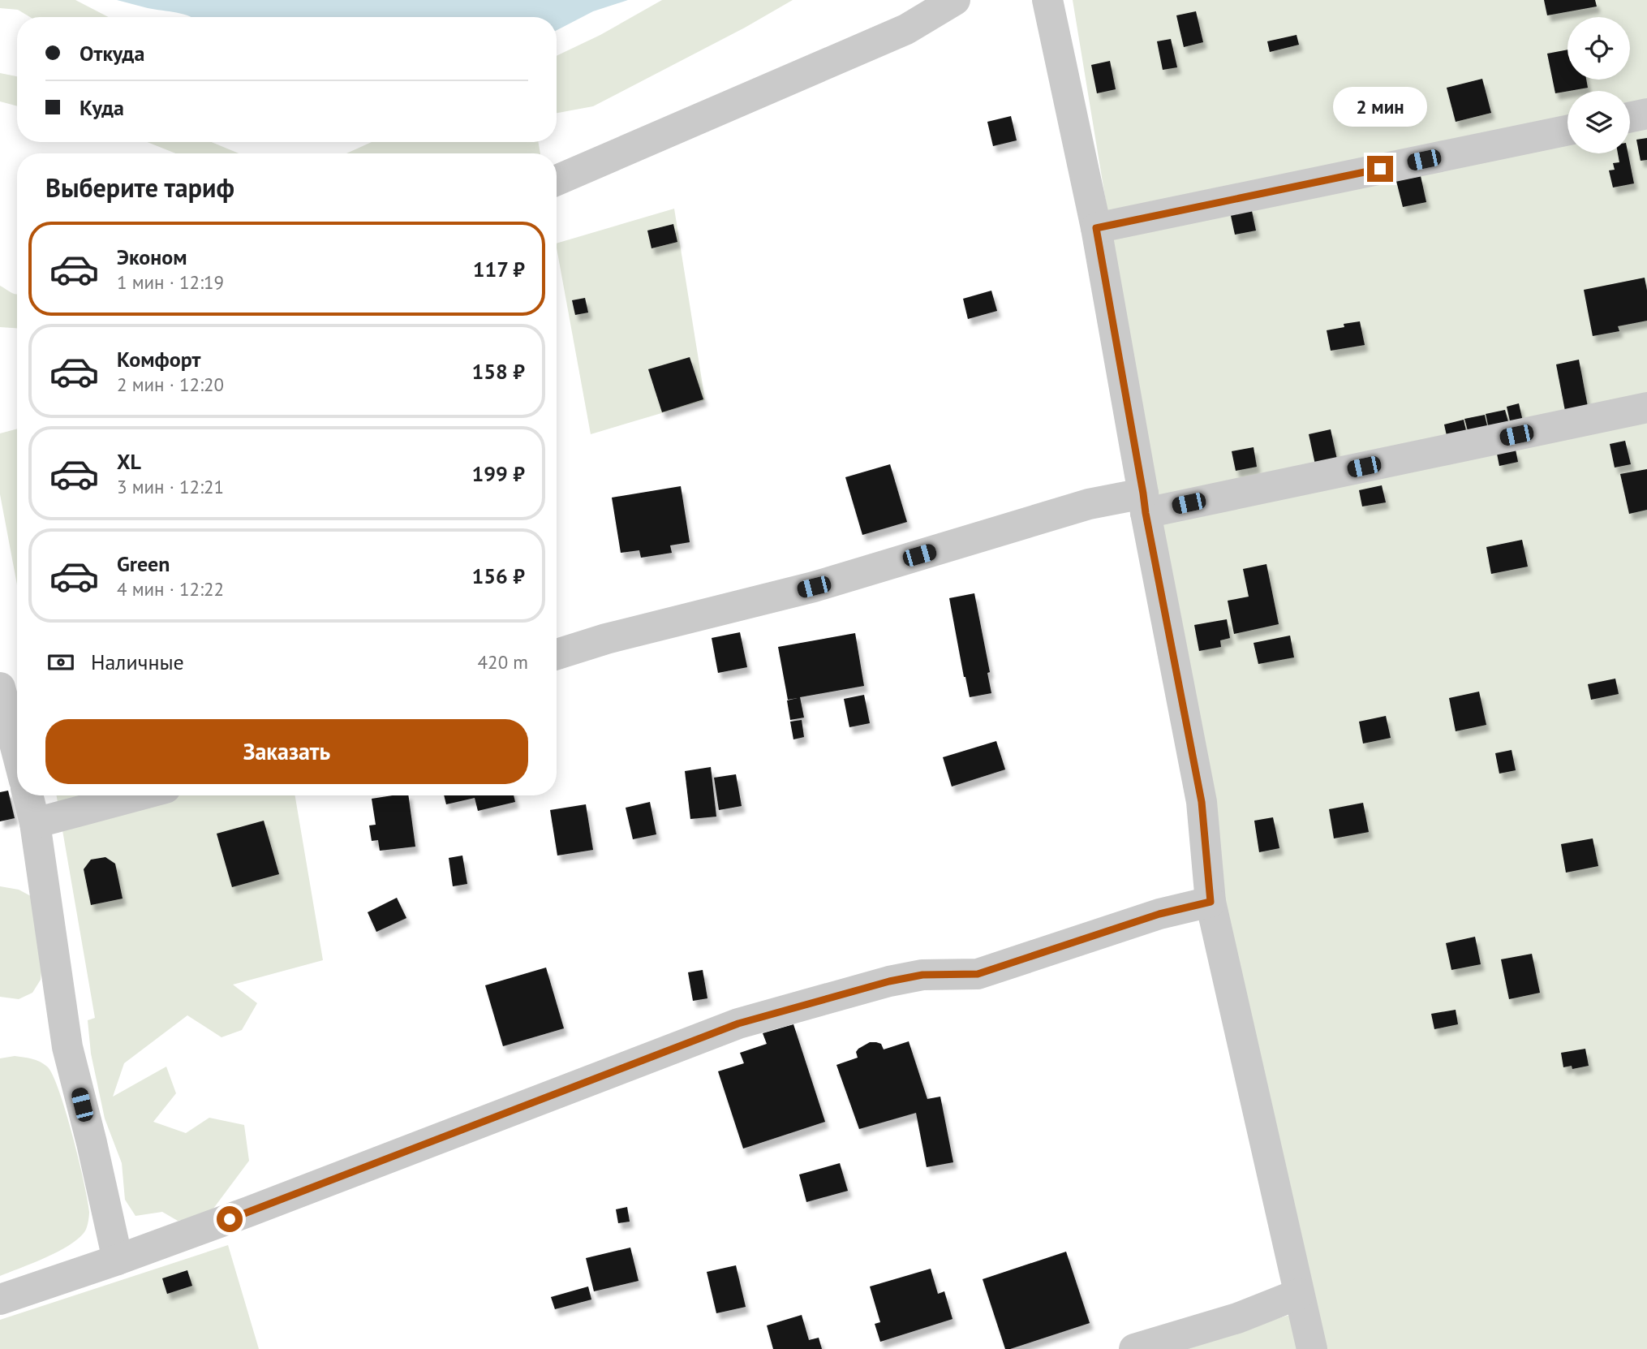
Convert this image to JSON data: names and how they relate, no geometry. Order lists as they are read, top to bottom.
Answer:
{
  "page": {
    "banner": ["Откуда", "Куда"],
    "bubble": "2 мин",
    "heading": "Выберите тариф",
    "list": [
      {
        "name": "Эконом",
        "note": "1 мин · 12:19",
        "value": "117 ₽"
      },
      {
        "name": "Комфорт",
        "note": "2 мин · 12:20",
        "value": "158 ₽"
      },
      {
        "name": "XL",
        "note": "3 мин · 12:21",
        "value": "199 ₽"
      },
      {
        "name": "Green",
        "note": "4 мин · 12:22",
        "value": "156 ₽"
      }
    ],
    "pay": ["Наличные", "420 m"],
    "buttons": "Заказать"
  }
}
